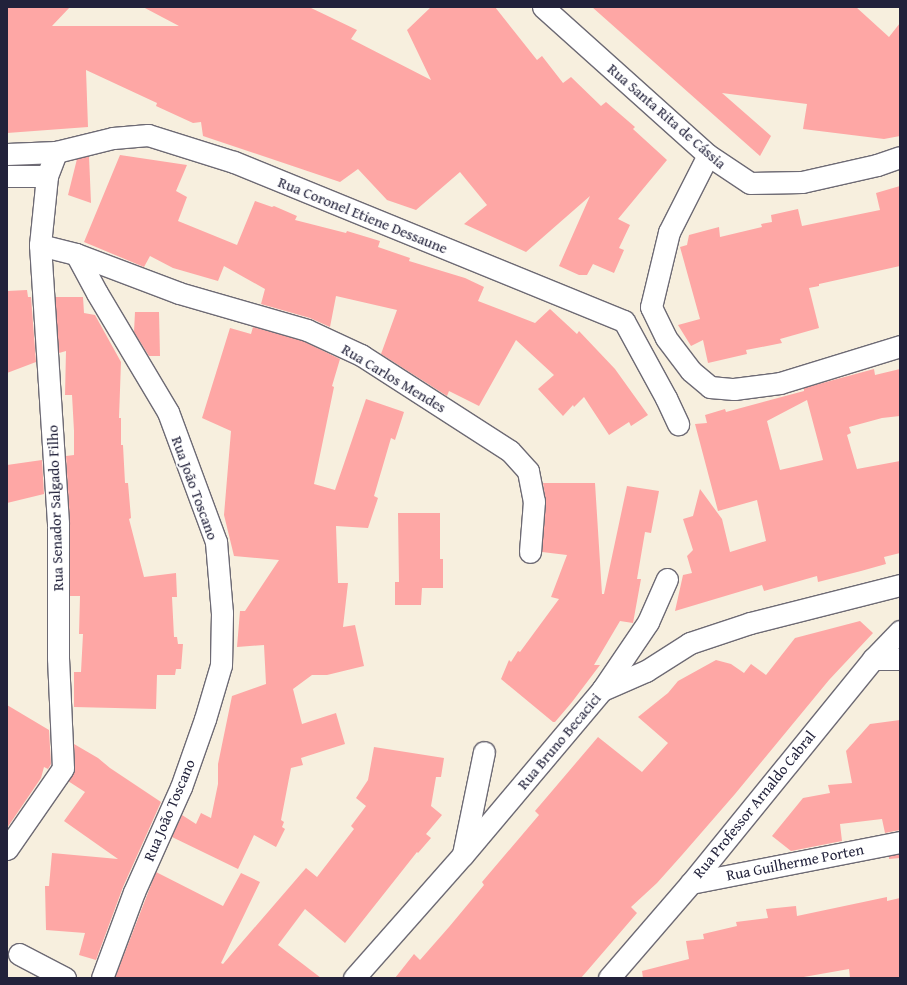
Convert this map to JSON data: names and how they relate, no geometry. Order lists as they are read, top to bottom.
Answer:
{
  "streets": {
    "street": [
      "Rua Santa Rita de Cássia",
      "Rua Coronel Etiene Dessaune",
      "Rua Carlos Mendes",
      "Rua João Toscano",
      "Rua Senador Salgado Filho",
      "Rua Bruno Becacici",
      "Rua Professor Arnaldo Cabral",
      "Rua Guilherme Porten"
    ]
  },
  "crossings": [
    ["Rua Coronel Etiene Dessaune", "Rua Senador Salgado Filho"],
    ["Rua Carlos Mendes", "Rua João Toscano"],
    ["Rua Professor Arnaldo Cabral", "Rua Guilherme Porten"]
  ]
}
